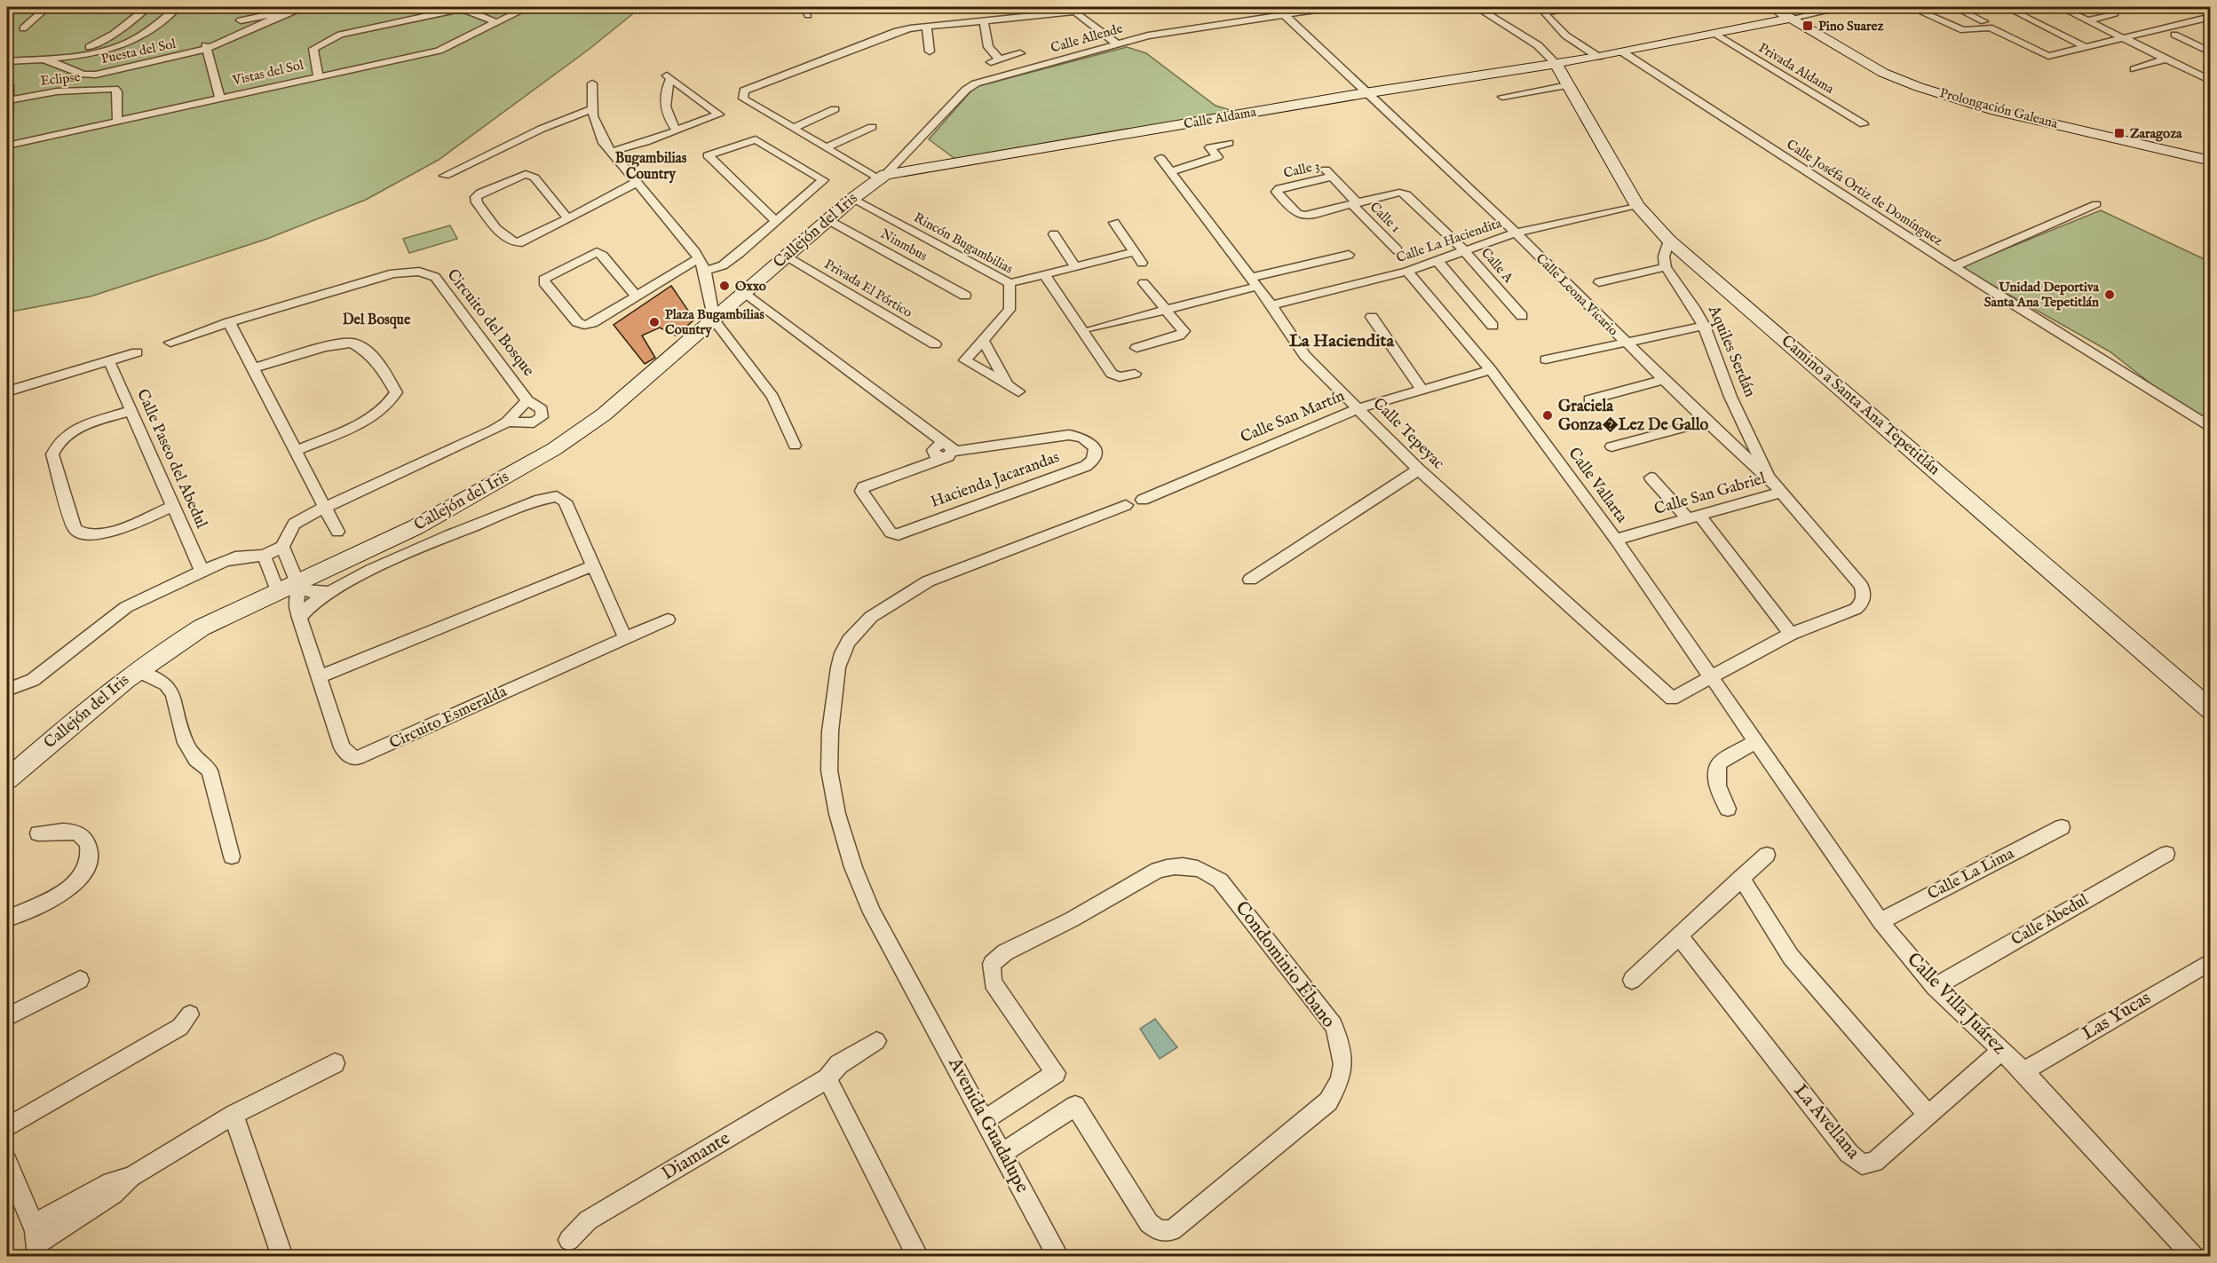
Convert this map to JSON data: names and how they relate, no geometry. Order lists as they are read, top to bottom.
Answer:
{
  "streets": {
    "street": [
      "Calle Allende",
      "Puesta del Sol",
      "Privada Aldama",
      "Vistas del Sol",
      "Eclipse",
      "Prolongación Galeana",
      "Calle Aldama",
      "Calle 3",
      "Calle Joséfa Ortiz de Domínguez",
      "Calle 1",
      "Callejón del Iris",
      "Calle La Haciendita",
      "Rincón Bugambilias",
      "Ninmbus",
      "Calle A",
      "Privada El Pórtico",
      "Calle Leona Vicario",
      "Circuito del Bosque",
      "Aquiles Serdán",
      "Camino a Santa Ana Tepetitlán",
      "Calle San Martín",
      "Calle Tepeyac",
      "Calle Paseo del Abedul",
      "Hacienda Jacarandas",
      "Calle Vallarta",
      "Calle San Gabriel",
      "Circuito Esmeralda",
      "Calle La Lima",
      "Calle Abedul",
      "Condominio Ébano",
      "Calle Villa Juárez",
      "Las Yucas",
      "La Avellana",
      "Avenida Guadalupe",
      "Diamante"
    ]
  },
  "crossings": [
    ["Calle Allende", "Calle Aldama"],
    ["Calle Allende", "Callejón del Iris"],
    ["Calle Allende", "Calle Leona Vicario"],
    ["Vistas del Sol", "Eclipse"],
    ["Calle Aldama", "Callejón del Iris"],
    ["Calle Aldama", "Calle Leona Vicario"],
    ["Calle Aldama", "Camino a Santa Ana Tepetitlán"],
    ["Calle 3", "Calle 1"],
    ["Calle 3", "Calle A"],
    ["Calle 1", "Calle A"],
    ["Callejón del Iris", "Rincón Bugambilias"],
    ["Callejón del Iris", "Ninmbus"],
    ["Callejón del Iris", "Privada El Pórtico"],
    ["Callejón del Iris", "Circuito Esmeralda"],
    ["Calle La Haciendita", "Calle A"],
    ["Calle La Haciendita", "Calle Leona Vicario"],
    ["Calle La Haciendita", "Camino a Santa Ana Tepetitlán"],
    ["Calle La Haciendita", "Calle Tepeyac"],
    ["Calle La Haciendita", "Calle Vallarta"],
    ["Calle Leona Vicario", "Aquiles Serdán"],
    ["Calle Leona Vicario", "Calle San Gabriel"],
    ["Calle San Martín", "Calle Tepeyac"],
    ["Calle San Martín", "Calle Vallarta"],
    ["Calle Tepeyac", "Calle Vallarta"],
    ["Calle Tepeyac", "Calle Villa Juárez"],
    ["Calle Vallarta", "Calle San Gabriel"],
    ["Calle Vallarta", "Calle Villa Juárez"],
    ["Calle La Lima", "Calle Villa Juárez"],
    ["Calle Abedul", "Calle Villa Juárez"],
    ["Condominio Ébano", "Avenida Guadalupe"],
    ["Calle Villa Juárez", "Las Yucas"],
    ["Calle Villa Juárez", "La Avellana"]
  ],
  "districts": ["Bugambilias Country", "Del Bosque", "La Haciendita"],
  "places": {
    "transit": ["Pino Suarez", "Zaragoza"],
    "other": [
      "Oxxo",
      "Unidad Deportiva Santa Ana Tepetitlán",
      "Plaza Bugambilias Country",
      "Graciela Gonza�Lez De Gallo"
    ]
  }
}
